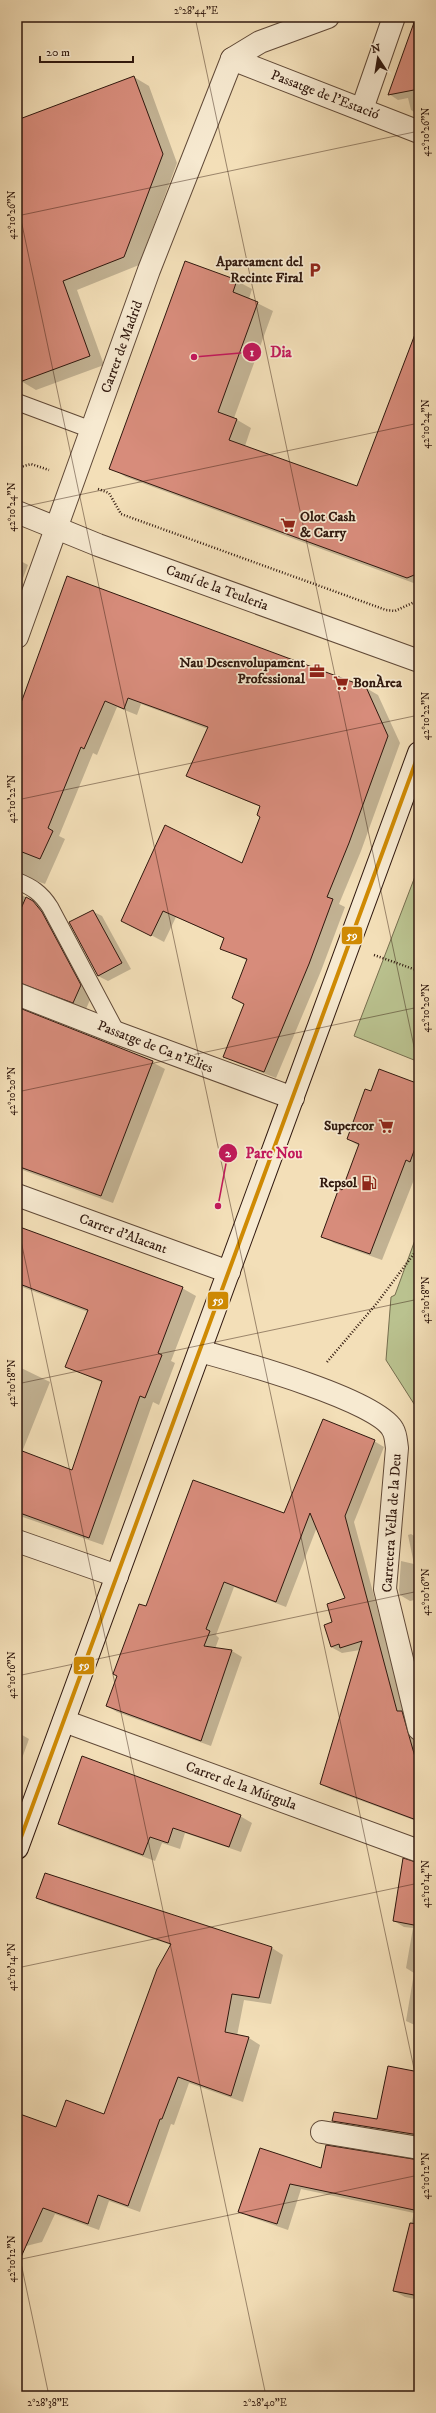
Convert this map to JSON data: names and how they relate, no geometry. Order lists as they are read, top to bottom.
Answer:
{
  "streets": {
    "street": [
      "Passatge de l'Estació",
      "Carrer de Madrid",
      "Camí de la Teuleria",
      "Passatge de Ca n'Elies",
      "Carrer d'Alacant",
      "Carretera Vella de la Deu",
      "Carrer de la Múrgula"
    ]
  },
  "crossings": [
    ["Passatge de l'Estació", "Carrer de Madrid"],
    ["Carrer de Madrid", "Camí de la Teuleria"]
  ],
  "places": {
    "parking": ["Aparcament del Recinte Firal"],
    "other": ["Dia", "Parc Nou"],
    "supermarket": ["Olot Cash & Carry", "BonÀrea", "Supercor"],
    "office": ["Nau Desenvolupament Professional"],
    "fuel station": ["Repsol"]
  },
  "lines": ["transit line 59"],
  "scale_bar": "20 m",
  "north": "top",
  "coordinates": [
    "2°28'44\"E",
    "42°10'26\"N",
    "42°10'24\"N",
    "42°10'22\"N",
    "42°10'20\"N",
    "42°10'18\"N",
    "42°10'16\"N",
    "42°10'14\"N",
    "42°10'12\"N",
    "2°28'38\"E",
    "2°28'40\"E"
  ]
}
